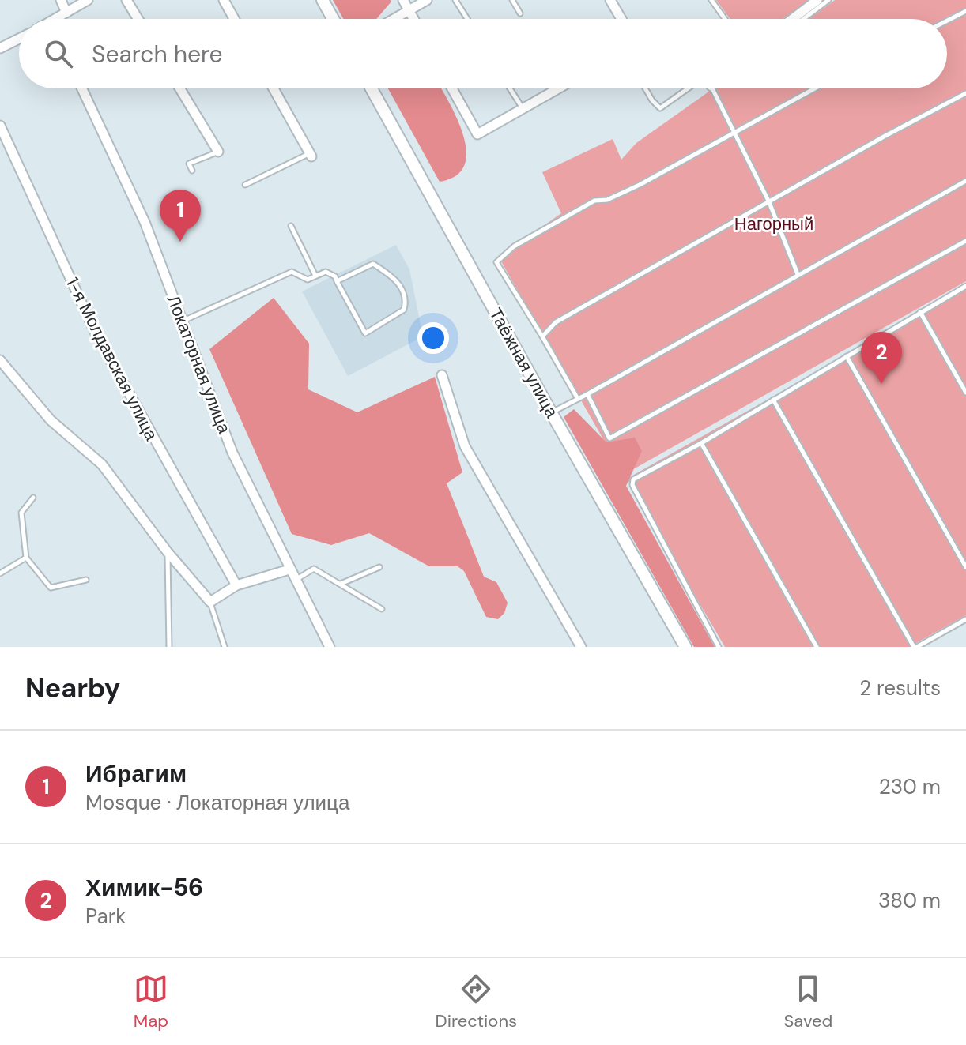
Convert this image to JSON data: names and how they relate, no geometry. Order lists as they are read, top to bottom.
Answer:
{
  "streets": {
    "street": ["1-я Молдавская улица", "Таёжная улица", "Локаторная улица"]
  },
  "parks": ["Нагорный"],
  "page": {
    "search": "Search here",
    "pins": ["1", "2"],
    "heading": ["Nearby", "2 results"],
    "list": [
      {
        "mark": "1",
        "name": "Ибрагим",
        "note": "Mosque · Локаторная улица",
        "value": "230 m"
      },
      {
        "mark": "2",
        "name": "Химик-56",
        "note": "Park",
        "value": "380 m"
      }
    ],
    "nav": ["Map", "Directions", "Saved"]
  }
}
